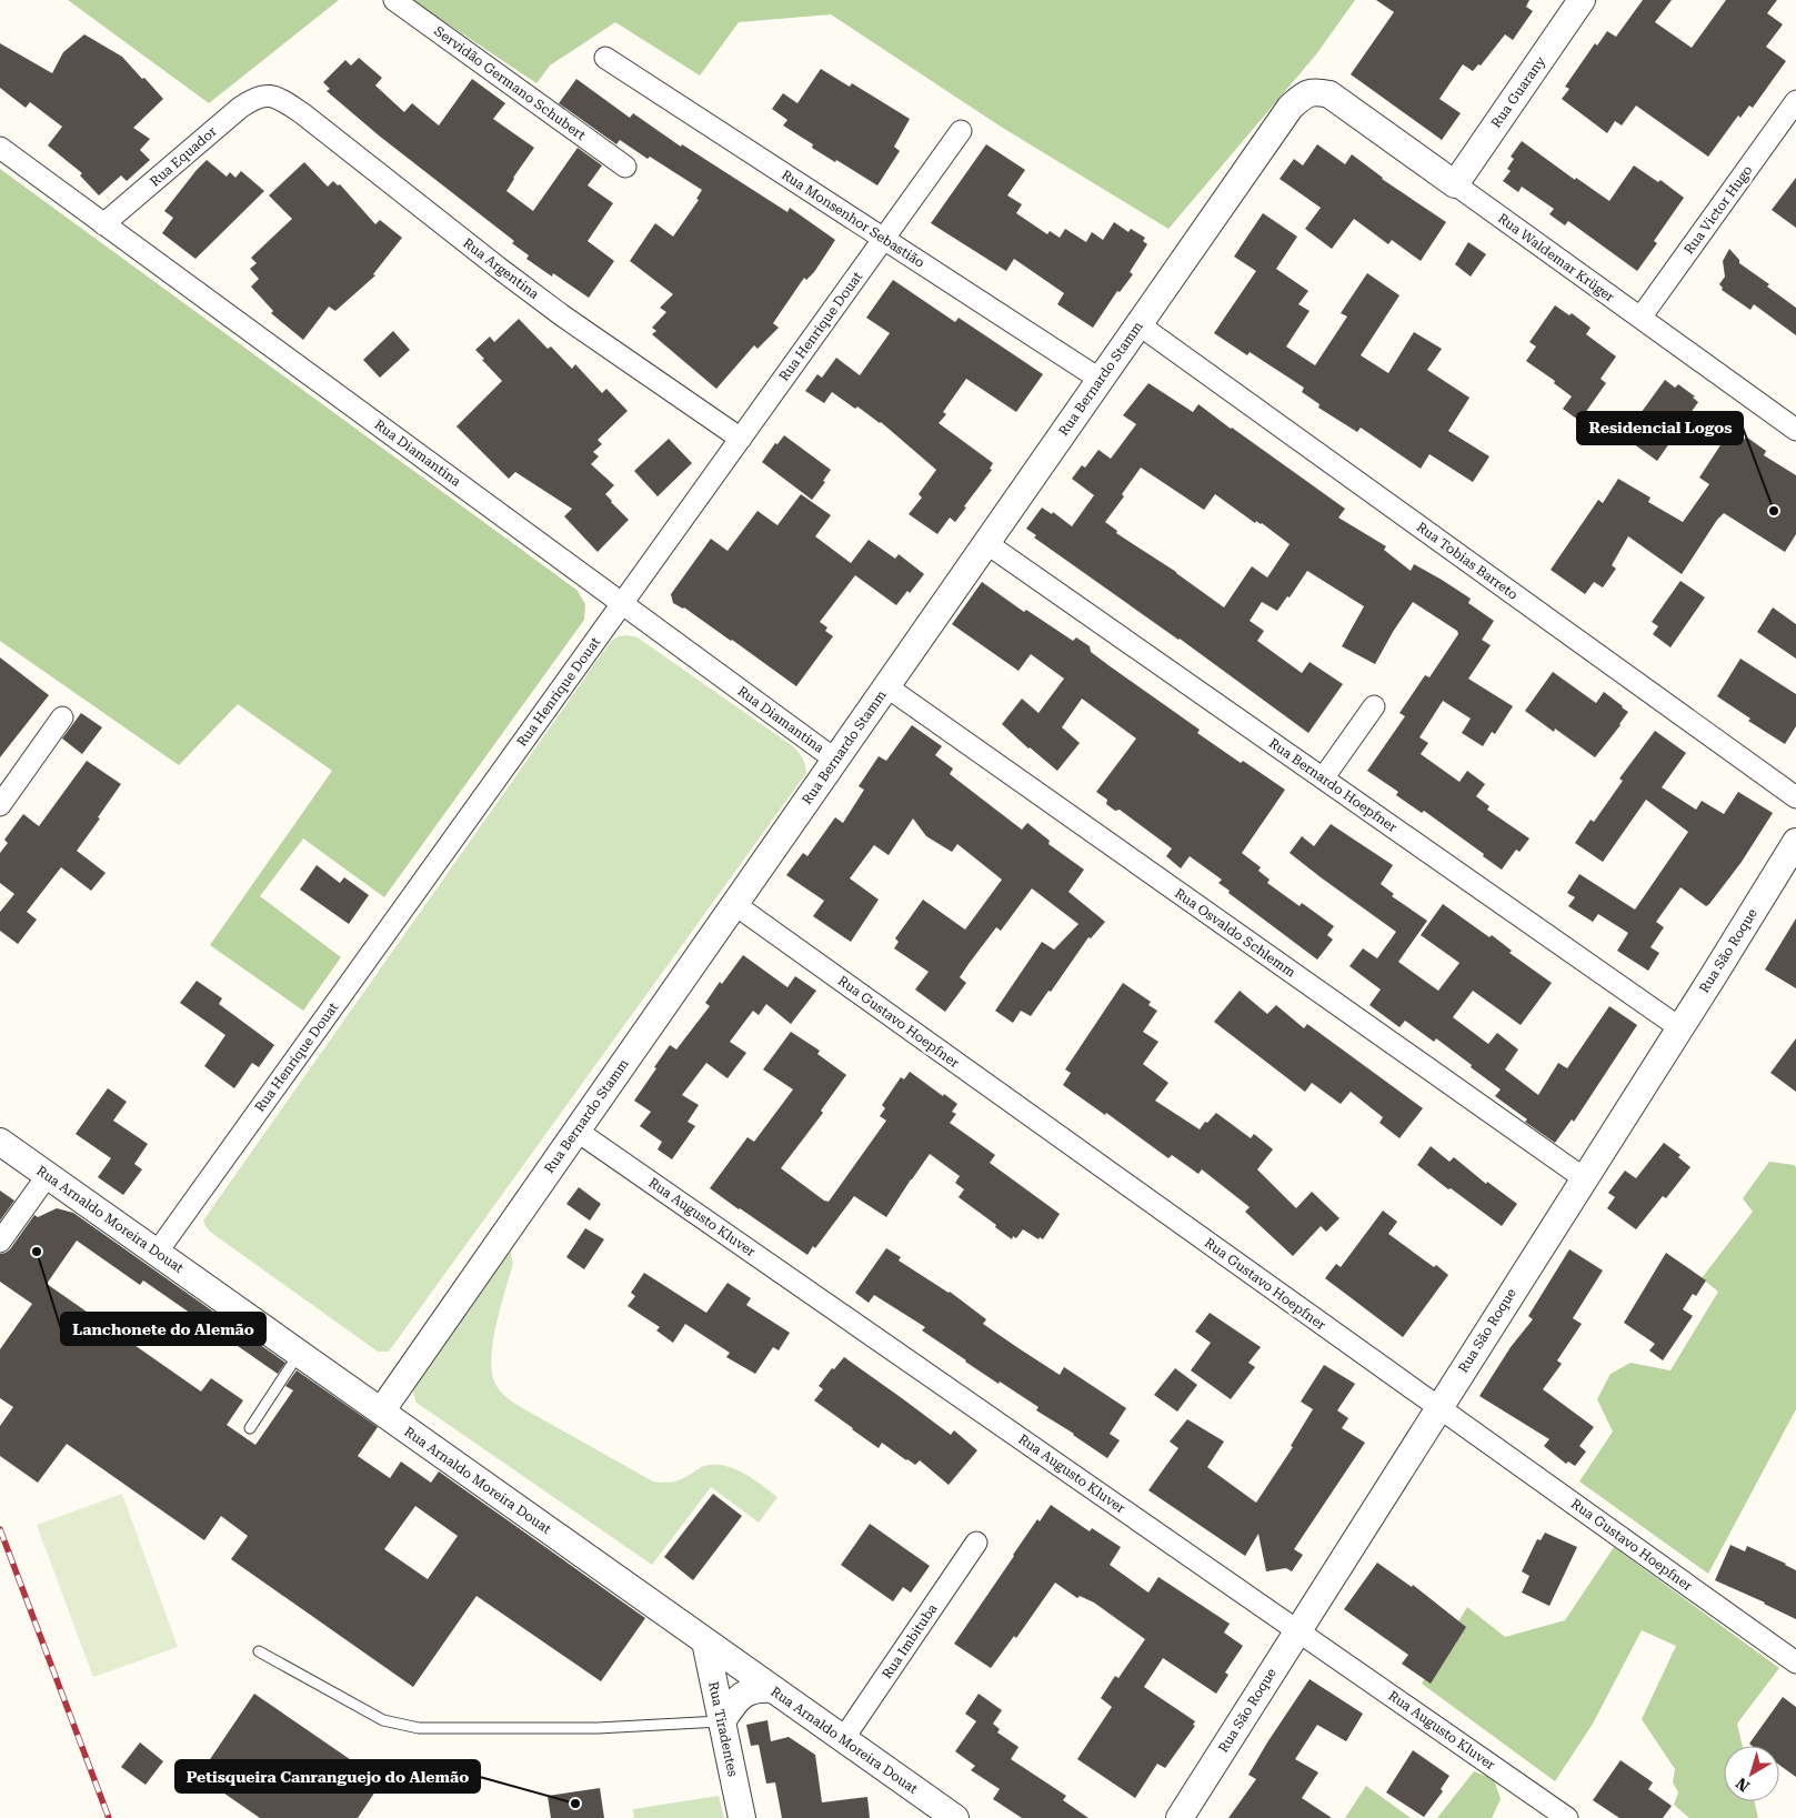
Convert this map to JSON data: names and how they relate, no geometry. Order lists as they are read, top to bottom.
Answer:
{
  "streets": {
    "street": [
      "Servidão Germano Schubert",
      "Rua Guarany",
      "Rua Equador",
      "Rua Victor Hugo",
      "Rua Monsenhor Sebastião",
      "Rua Waldemar Krüger",
      "Rua Argentina",
      "Rua Henrique Douat",
      "Rua Bernardo Stamm",
      "Rua Diamantina",
      "Rua Tobias Barreto",
      "Rua Bernardo Hoepfner",
      "Rua Osvaldo Schlemm",
      "Rua São Roque",
      "Rua Gustavo Hoepfner",
      "Rua Augusto Kluver",
      "Rua Arnaldo Moreira Douat",
      "Rua Imbituba",
      "Rua Tiradentes"
    ]
  },
  "crossings": [
    ["Rua Guarany", "Rua Waldemar Krüger"],
    ["Rua Equador", "Rua Argentina"],
    ["Rua Equador", "Rua Diamantina"],
    ["Rua Victor Hugo", "Rua Waldemar Krüger"],
    ["Rua Monsenhor Sebastião", "Rua Henrique Douat"],
    ["Rua Monsenhor Sebastião", "Rua Bernardo Stamm"],
    ["Rua Waldemar Krüger", "Rua Bernardo Stamm"],
    ["Rua Argentina", "Rua Henrique Douat"],
    ["Rua Henrique Douat", "Rua Diamantina"],
    ["Rua Henrique Douat", "Rua Arnaldo Moreira Douat"],
    ["Rua Bernardo Stamm", "Rua Diamantina"],
    ["Rua Bernardo Stamm", "Rua Tobias Barreto"],
    ["Rua Bernardo Stamm", "Rua Bernardo Hoepfner"],
    ["Rua Bernardo Stamm", "Rua Osvaldo Schlemm"],
    ["Rua Bernardo Stamm", "Rua Gustavo Hoepfner"],
    ["Rua Bernardo Stamm", "Rua Augusto Kluver"],
    ["Rua Bernardo Stamm", "Rua Arnaldo Moreira Douat"],
    ["Rua Bernardo Hoepfner", "Rua São Roque"],
    ["Rua Osvaldo Schlemm", "Rua São Roque"],
    ["Rua São Roque", "Rua Gustavo Hoepfner"],
    ["Rua São Roque", "Rua Augusto Kluver"],
    ["Rua Arnaldo Moreira Douat", "Rua Imbituba"],
    ["Rua Arnaldo Moreira Douat", "Rua Tiradentes"]
  ],
  "places": ["Residencial Logos", "Lanchonete do Alemão", "Petisqueira Canranguejo do Alemão"],
  "north": "bottom left"
}
